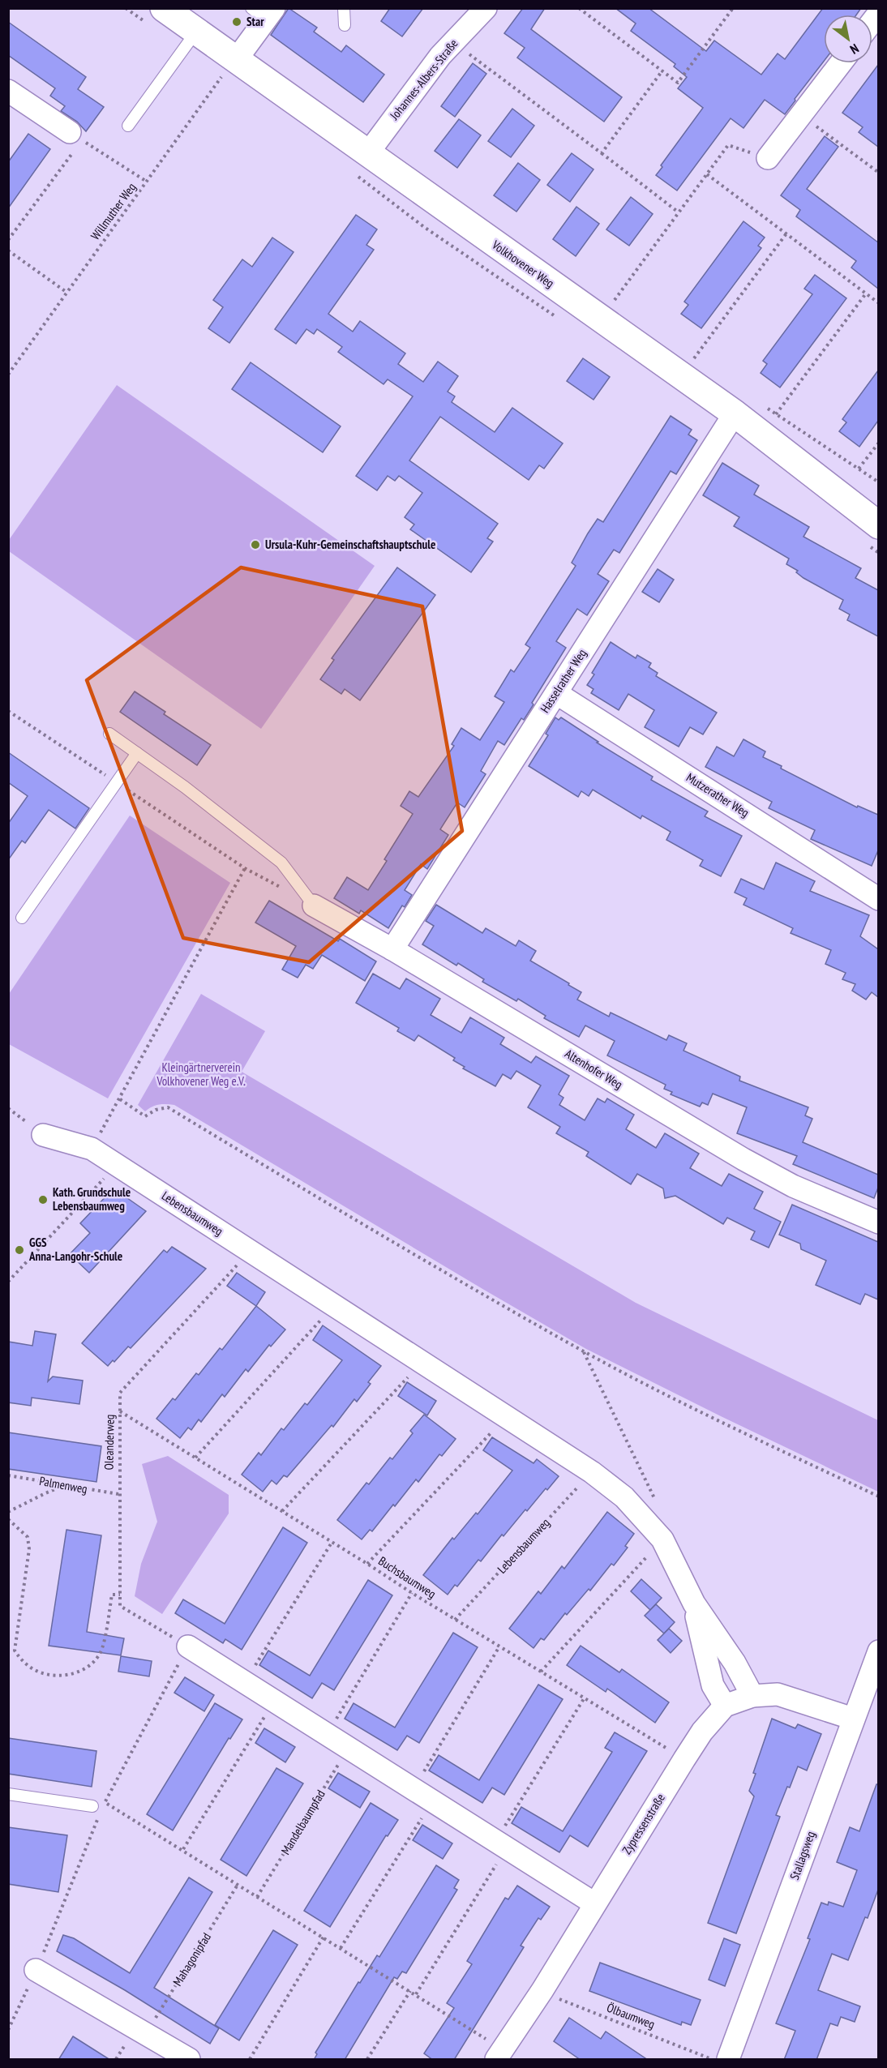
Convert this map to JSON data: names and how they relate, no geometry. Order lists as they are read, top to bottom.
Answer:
{
  "streets": {
    "street": [
      "Johannes-Albers-Straße",
      "Volkhovener Weg",
      "Hasselrather Weg",
      "Mutzerather Weg",
      "Altenhofer Weg",
      "Lebensbaumweg",
      "Zypressenstraße",
      "Stallagsweg"
    ],
    "path": [
      "Willmuther Weg",
      "Oleanderweg",
      "Palmenweg",
      "Buchsbaumweg",
      "Mandelbaumpfad",
      "Mahagonipfad",
      "Ölbaumweg"
    ]
  },
  "crossings": [
    ["Johannes-Albers-Straße", "Volkhovener Weg"],
    ["Willmuther Weg", "Volkhovener Weg"],
    ["Volkhovener Weg", "Hasselrather Weg"],
    ["Hasselrather Weg", "Mutzerather Weg"],
    ["Hasselrather Weg", "Altenhofer Weg"],
    ["Lebensbaumweg", "Oleanderweg"],
    ["Lebensbaumweg", "Buchsbaumweg"],
    ["Lebensbaumweg", "Zypressenstraße"],
    ["Oleanderweg", "Palmenweg"],
    ["Oleanderweg", "Buchsbaumweg"],
    ["Buchsbaumweg", "Zypressenstraße"],
    ["Zypressenstraße", "Stallagsweg"],
    ["Zypressenstraße", "Ölbaumweg"]
  ],
  "parks": ["Kleingärtnerverein Volkhovener Weg e.V."],
  "places": [
    "Star",
    "Ursula-Kuhr-Gemeinschaftshauptschule",
    "Kath. Grundschule Lebensbaumweg",
    "GGS Anna-Langohr-Schule"
  ],
  "north": "bottom right"
}
